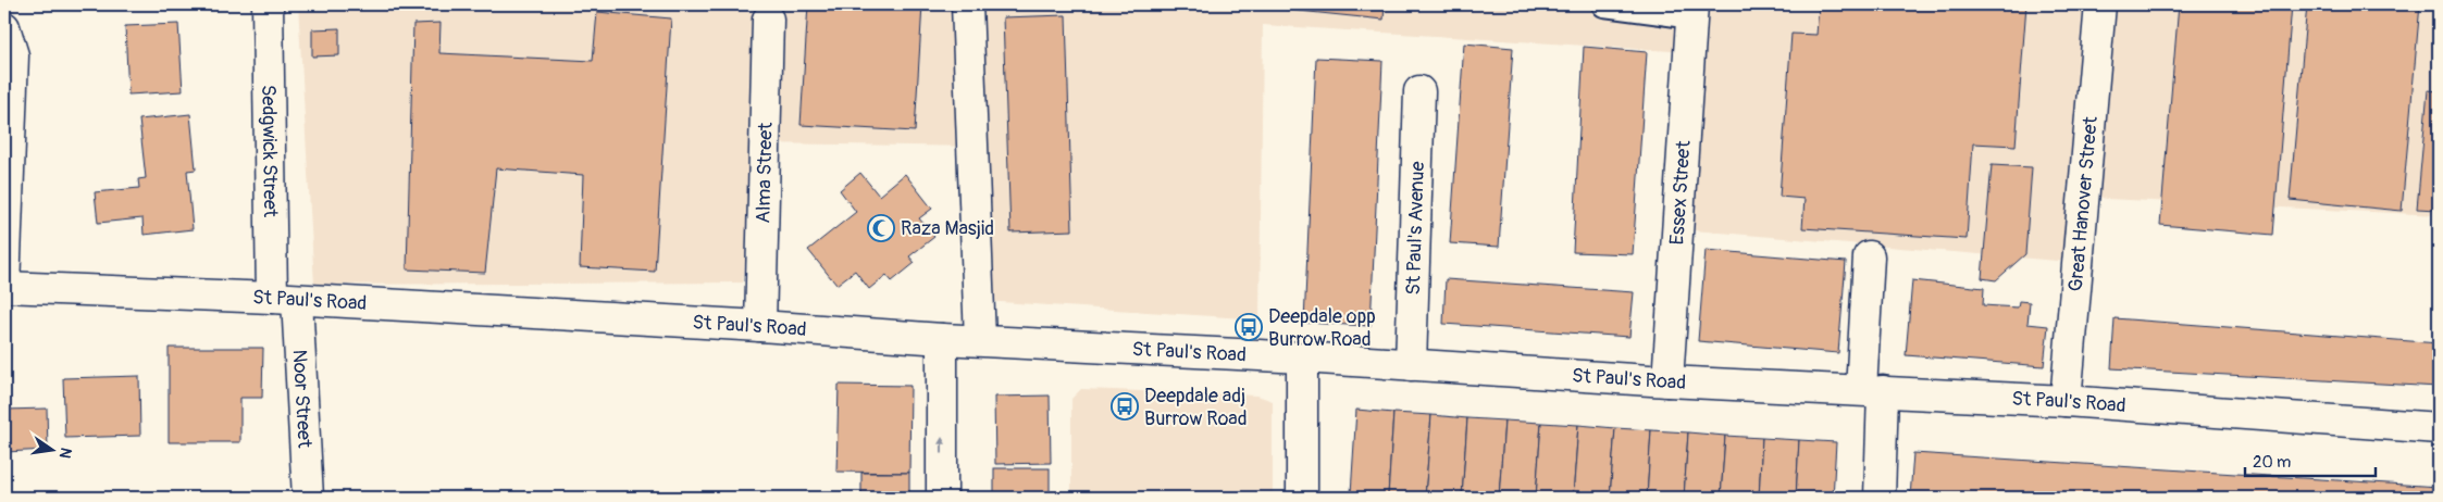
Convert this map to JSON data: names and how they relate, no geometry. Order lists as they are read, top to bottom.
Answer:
{
  "streets": {
    "street": [
      "Sedgwick Street",
      "Alma Street",
      "Essex Street",
      "Great Hanover Street",
      "St Paul's Avenue",
      "St Paul's Road",
      "Noor Street"
    ]
  },
  "crossings": [
    ["Sedgwick Street", "St Paul's Road"],
    ["Sedgwick Street", "Noor Street"],
    ["Alma Street", "St Paul's Road"],
    ["Essex Street", "St Paul's Road"],
    ["Great Hanover Street", "St Paul's Road"],
    ["St Paul's Avenue", "St Paul's Road"],
    ["St Paul's Road", "Noor Street"]
  ],
  "places": {
    "mosque": ["Raza Masjid"],
    "bus stop": ["Deepdale opp Burrow Road", "Deepdale adj Burrow Road"]
  },
  "scale_bar": "20 m",
  "north": "right"
}
